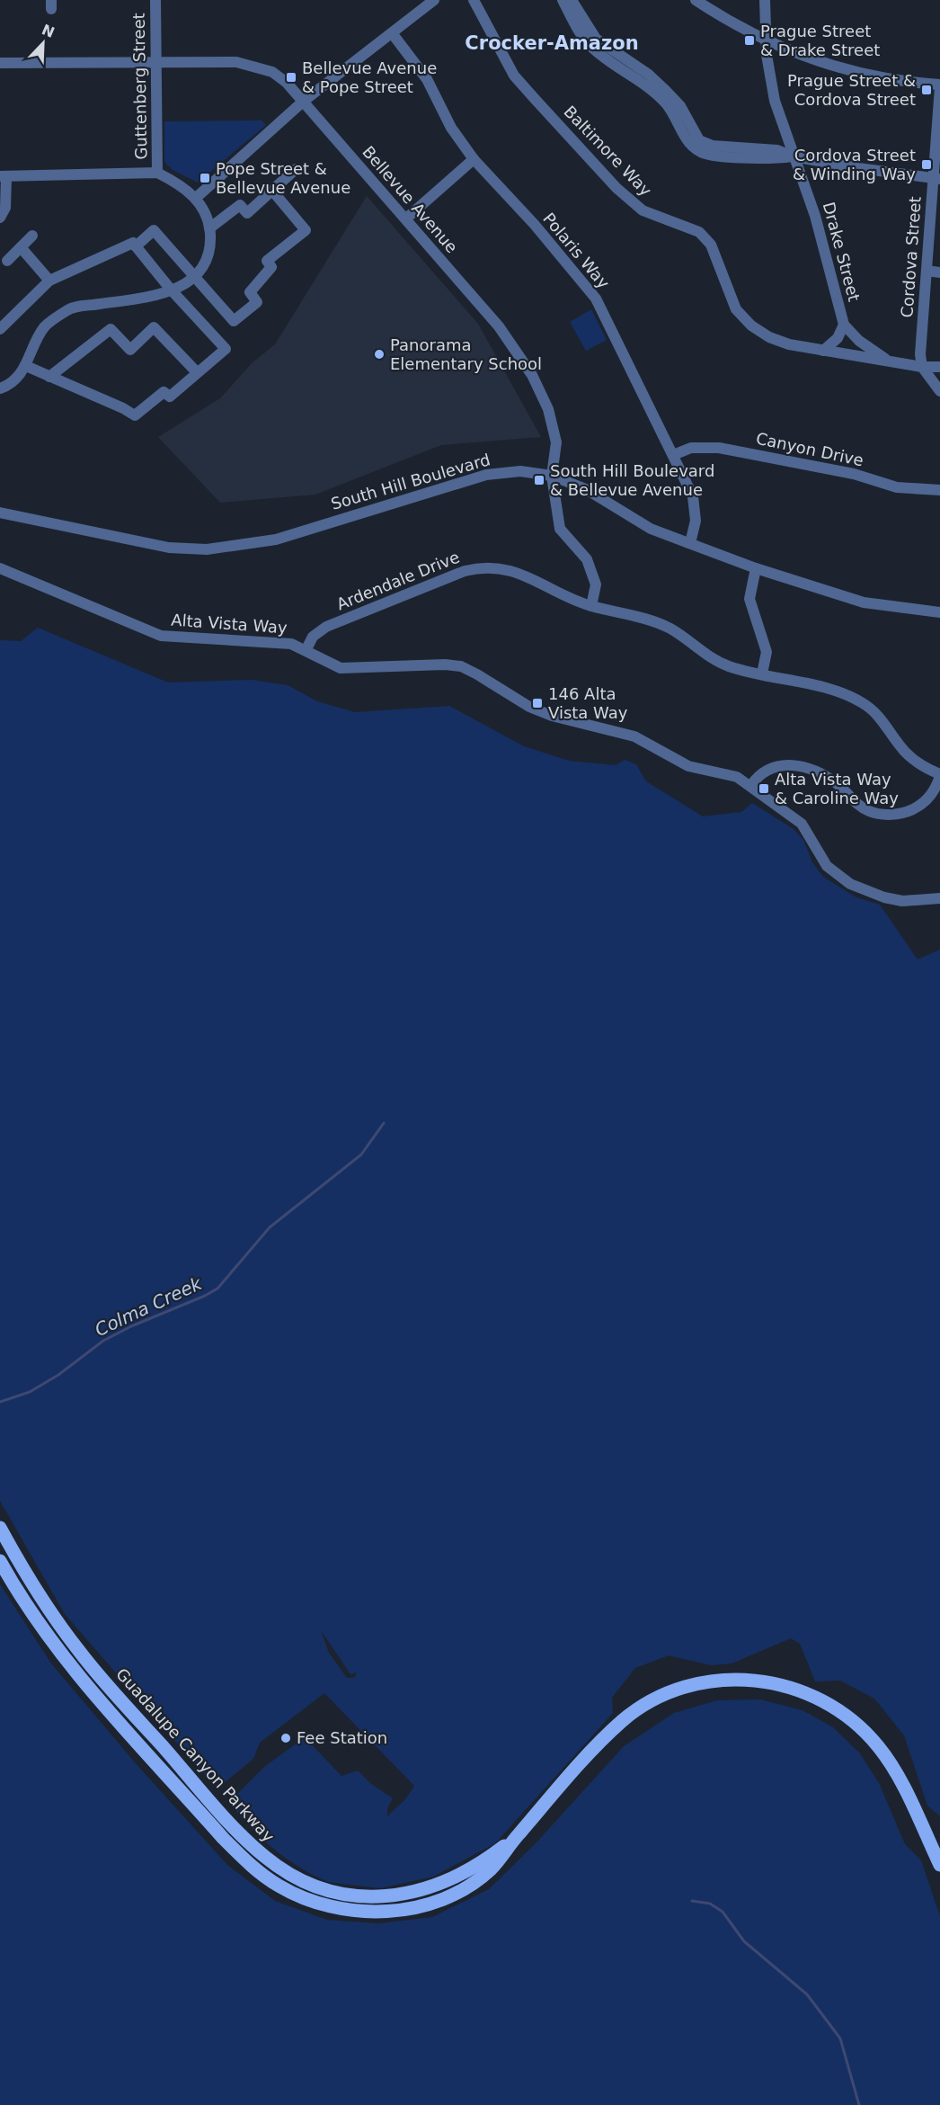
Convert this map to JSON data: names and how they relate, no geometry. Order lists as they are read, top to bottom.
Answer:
{
  "streets": {
    "main road": ["Guadalupe Canyon Parkway"],
    "street": [
      "Guttenberg Street",
      "Baltimore Way",
      "Bellevue Avenue",
      "Polaris Way",
      "Drake Street",
      "Cordova Street",
      "Canyon Drive",
      "South Hill Boulevard",
      "Ardendale Drive",
      "Alta Vista Way"
    ]
  },
  "crossings": [
    ["Guttenberg Street", "Bellevue Avenue"],
    ["Baltimore Way", "Drake Street"],
    ["Baltimore Way", "Cordova Street"],
    ["Bellevue Avenue", "South Hill Boulevard"],
    ["Bellevue Avenue", "Ardendale Drive"],
    ["Polaris Way", "Canyon Drive"],
    ["Polaris Way", "South Hill Boulevard"],
    ["Ardendale Drive", "Alta Vista Way"]
  ],
  "districts": ["Crocker-Amazon"],
  "water": ["Colma Creek"],
  "places": {
    "transit": [
      "Prague Street & Drake Street",
      "Bellevue Avenue & Pope Street",
      "Prague Street & Cordova Street",
      "Cordova Street & Winding Way",
      "Pope Street & Bellevue Avenue",
      "South Hill Boulevard & Bellevue Avenue",
      "146 Alta Vista Way",
      "Alta Vista Way & Caroline Way"
    ],
    "other": ["Panorama Elementary School", "Fee Station"]
  },
  "north": "top right"
}
